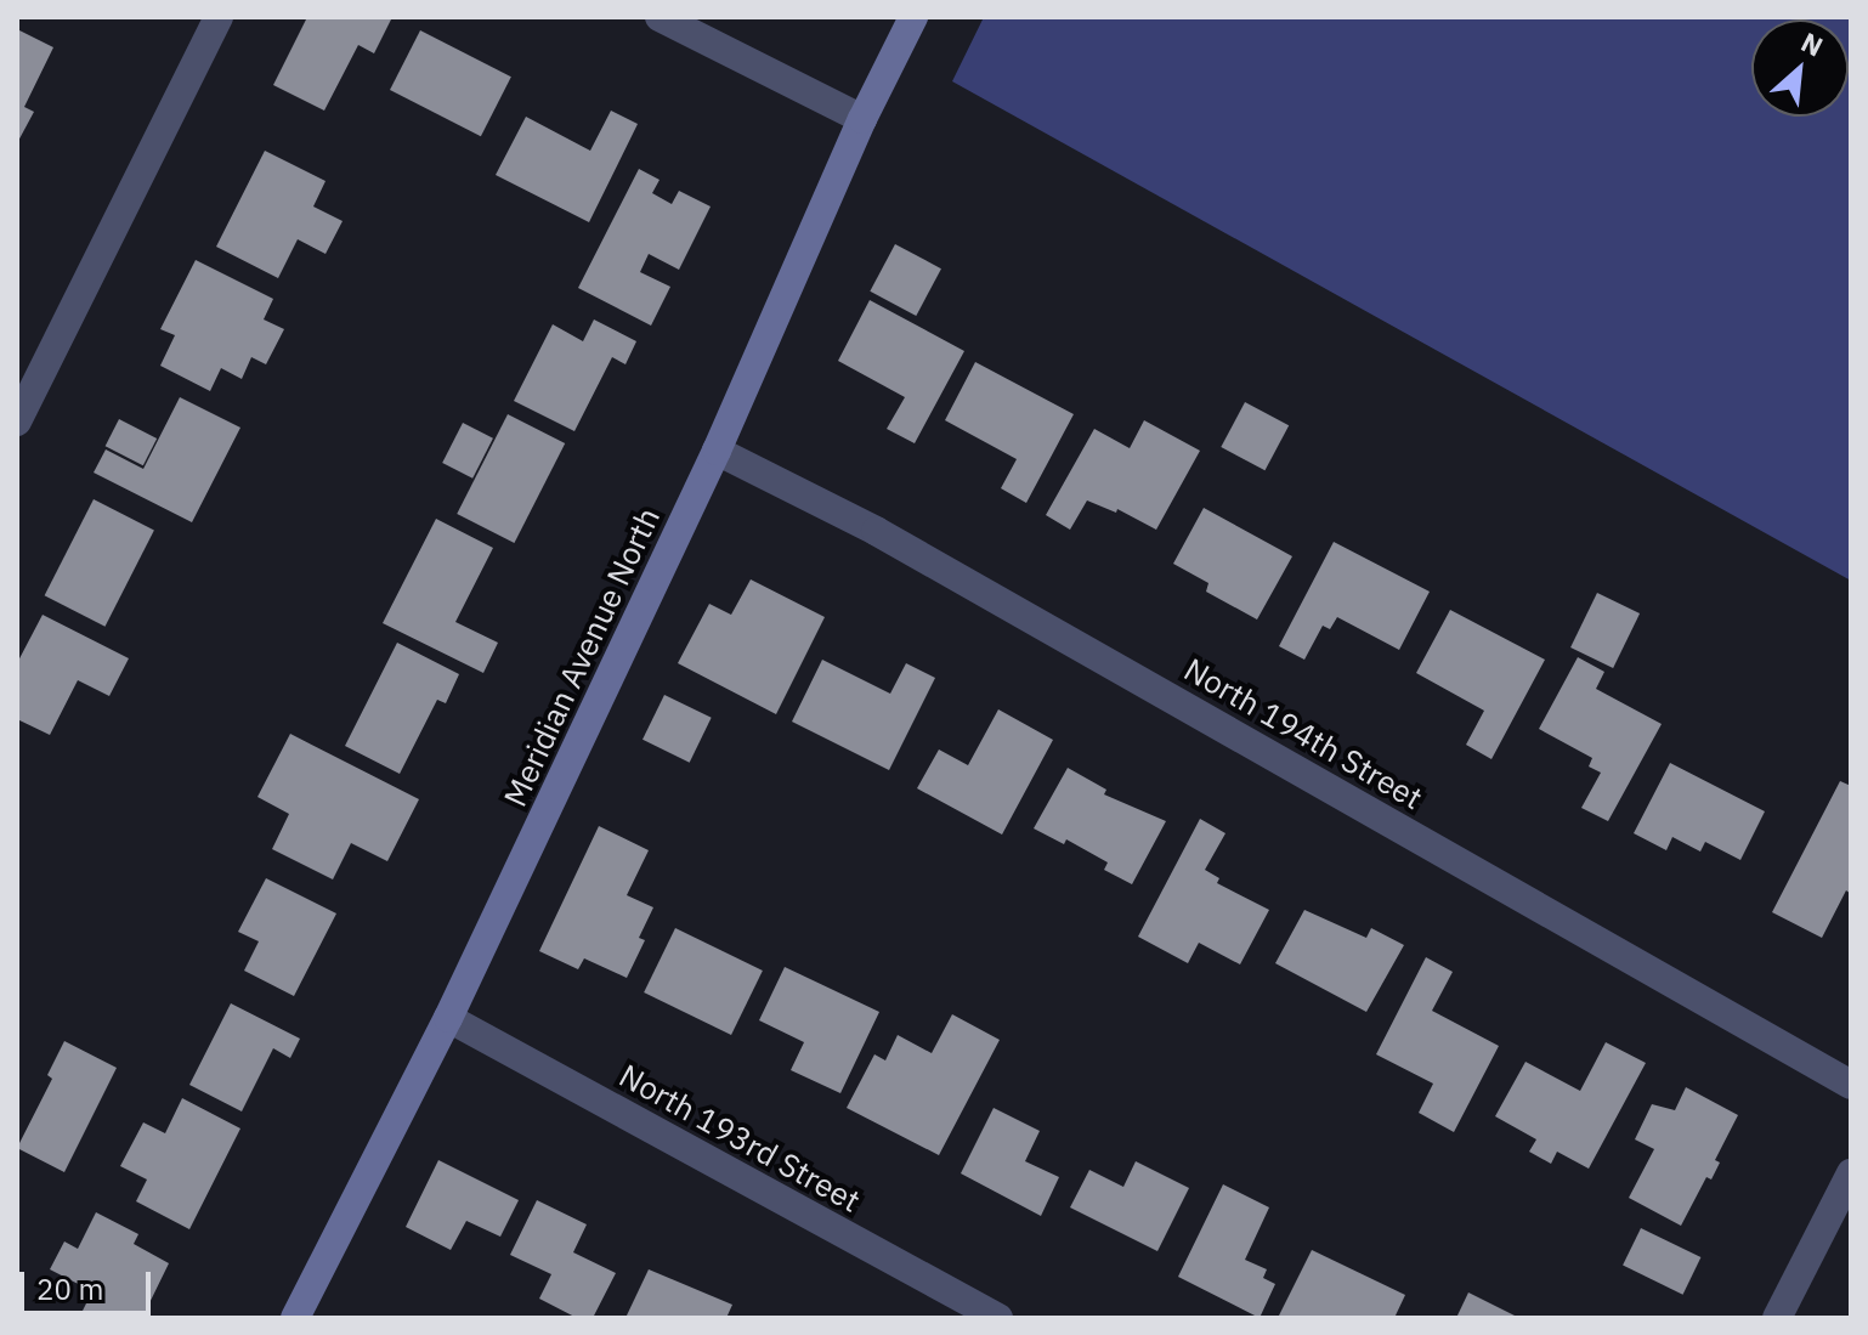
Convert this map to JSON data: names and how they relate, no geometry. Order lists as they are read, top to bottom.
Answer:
{
  "streets": {
    "street": ["Meridian Avenue North", "North 194th Street", "North 193rd Street"]
  },
  "crossings": [
    ["Meridian Avenue North", "North 194th Street"],
    ["Meridian Avenue North", "North 193rd Street"]
  ],
  "scale_bar": "20 m",
  "north": "top right"
}
